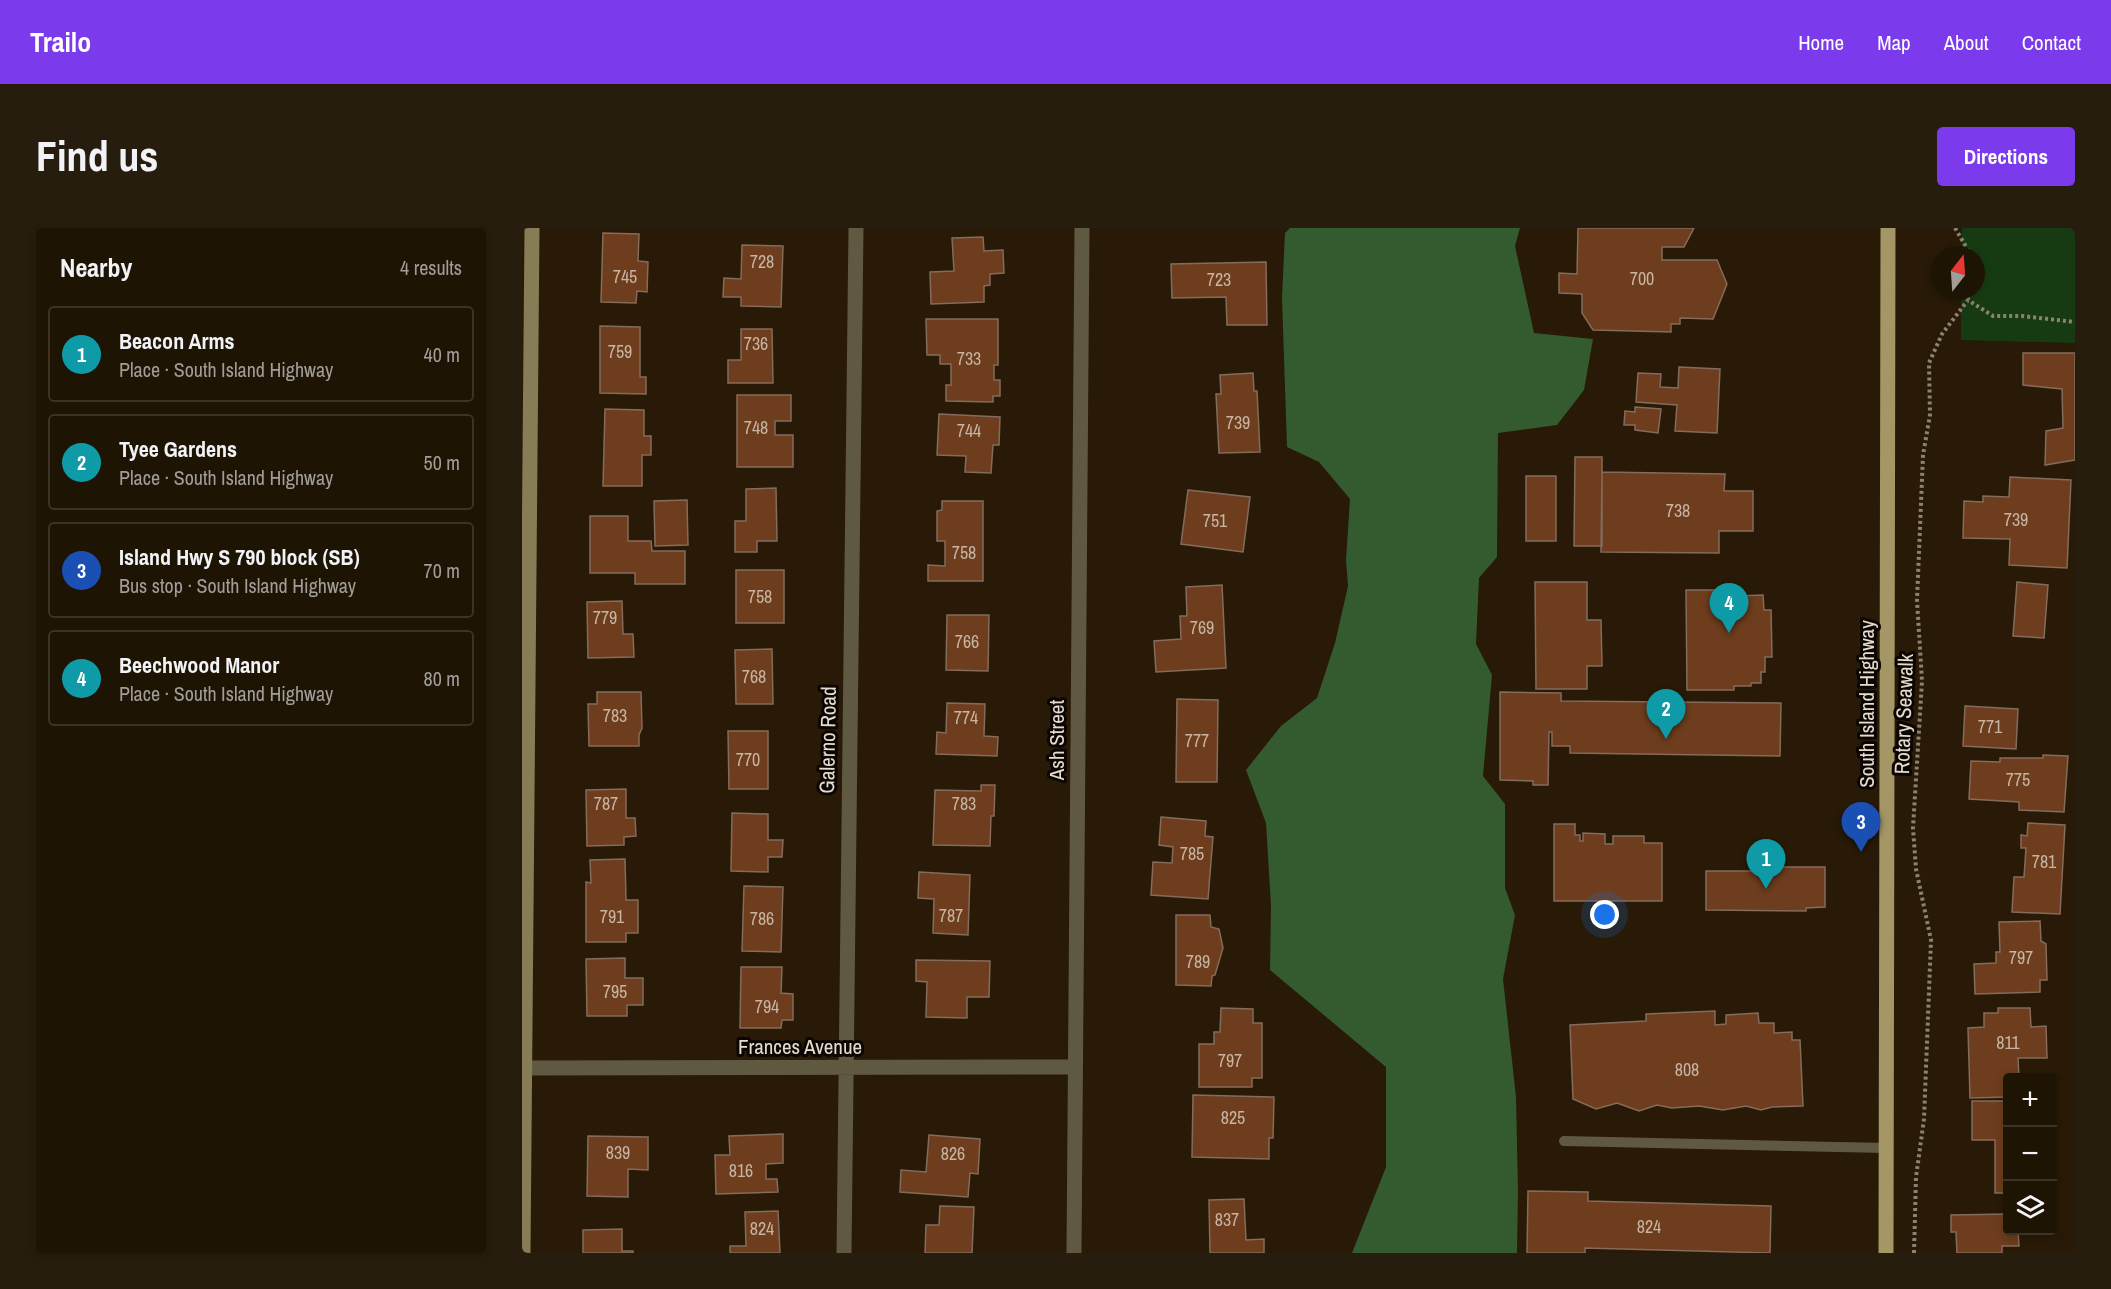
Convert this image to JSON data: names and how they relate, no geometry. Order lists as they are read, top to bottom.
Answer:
{
  "streets": {
    "main road": ["South Island Highway"],
    "street": ["Galerno Road", "Ash Street", "Frances Avenue"],
    "path": ["Rotary Seawalk"]
  },
  "crossings": [
    ["Galerno Road", "Frances Avenue"],
    ["Ash Street", "Frances Avenue"]
  ],
  "house_numbers": [
    "728",
    "745",
    "700",
    "723",
    "736",
    "759",
    "733",
    "739",
    "748",
    "744",
    "738",
    "739",
    "751",
    "758",
    "758",
    "779",
    "769",
    "766",
    "768",
    "783",
    "774",
    "771",
    "777",
    "770",
    "775",
    "787",
    "783",
    "785",
    "781",
    "787",
    "791",
    "786",
    "797",
    "789",
    "795",
    "794",
    "811",
    "797",
    "808",
    "825",
    "839",
    "826",
    "816",
    "837",
    "824",
    "824"
  ],
  "north": "top",
  "page": {
    "header": "Trailo",
    "nav": [
      "Home",
      "Map",
      "About",
      "Contact"
    ],
    "buttons": "Directions",
    "title": "Find us",
    "heading": ["Nearby", "4 results"],
    "list": [
      {
        "mark": "1",
        "name": "Beacon Arms",
        "note": "Place · South Island Highway",
        "value": "40 m"
      },
      {
        "mark": "2",
        "name": "Tyee Gardens",
        "note": "Place · South Island Highway",
        "value": "50 m"
      },
      {
        "mark": "3",
        "name": "Island Hwy S 790 block (SB)",
        "note": "Bus stop · South Island Highway",
        "value": "70 m"
      },
      {
        "mark": "4",
        "name": "Beechwood Manor",
        "note": "Place · South Island Highway",
        "value": "80 m"
      }
    ],
    "pins": [
      "4",
      "2",
      "3",
      "1"
    ],
    "map_buttons": ["+", "−"]
  }
}
